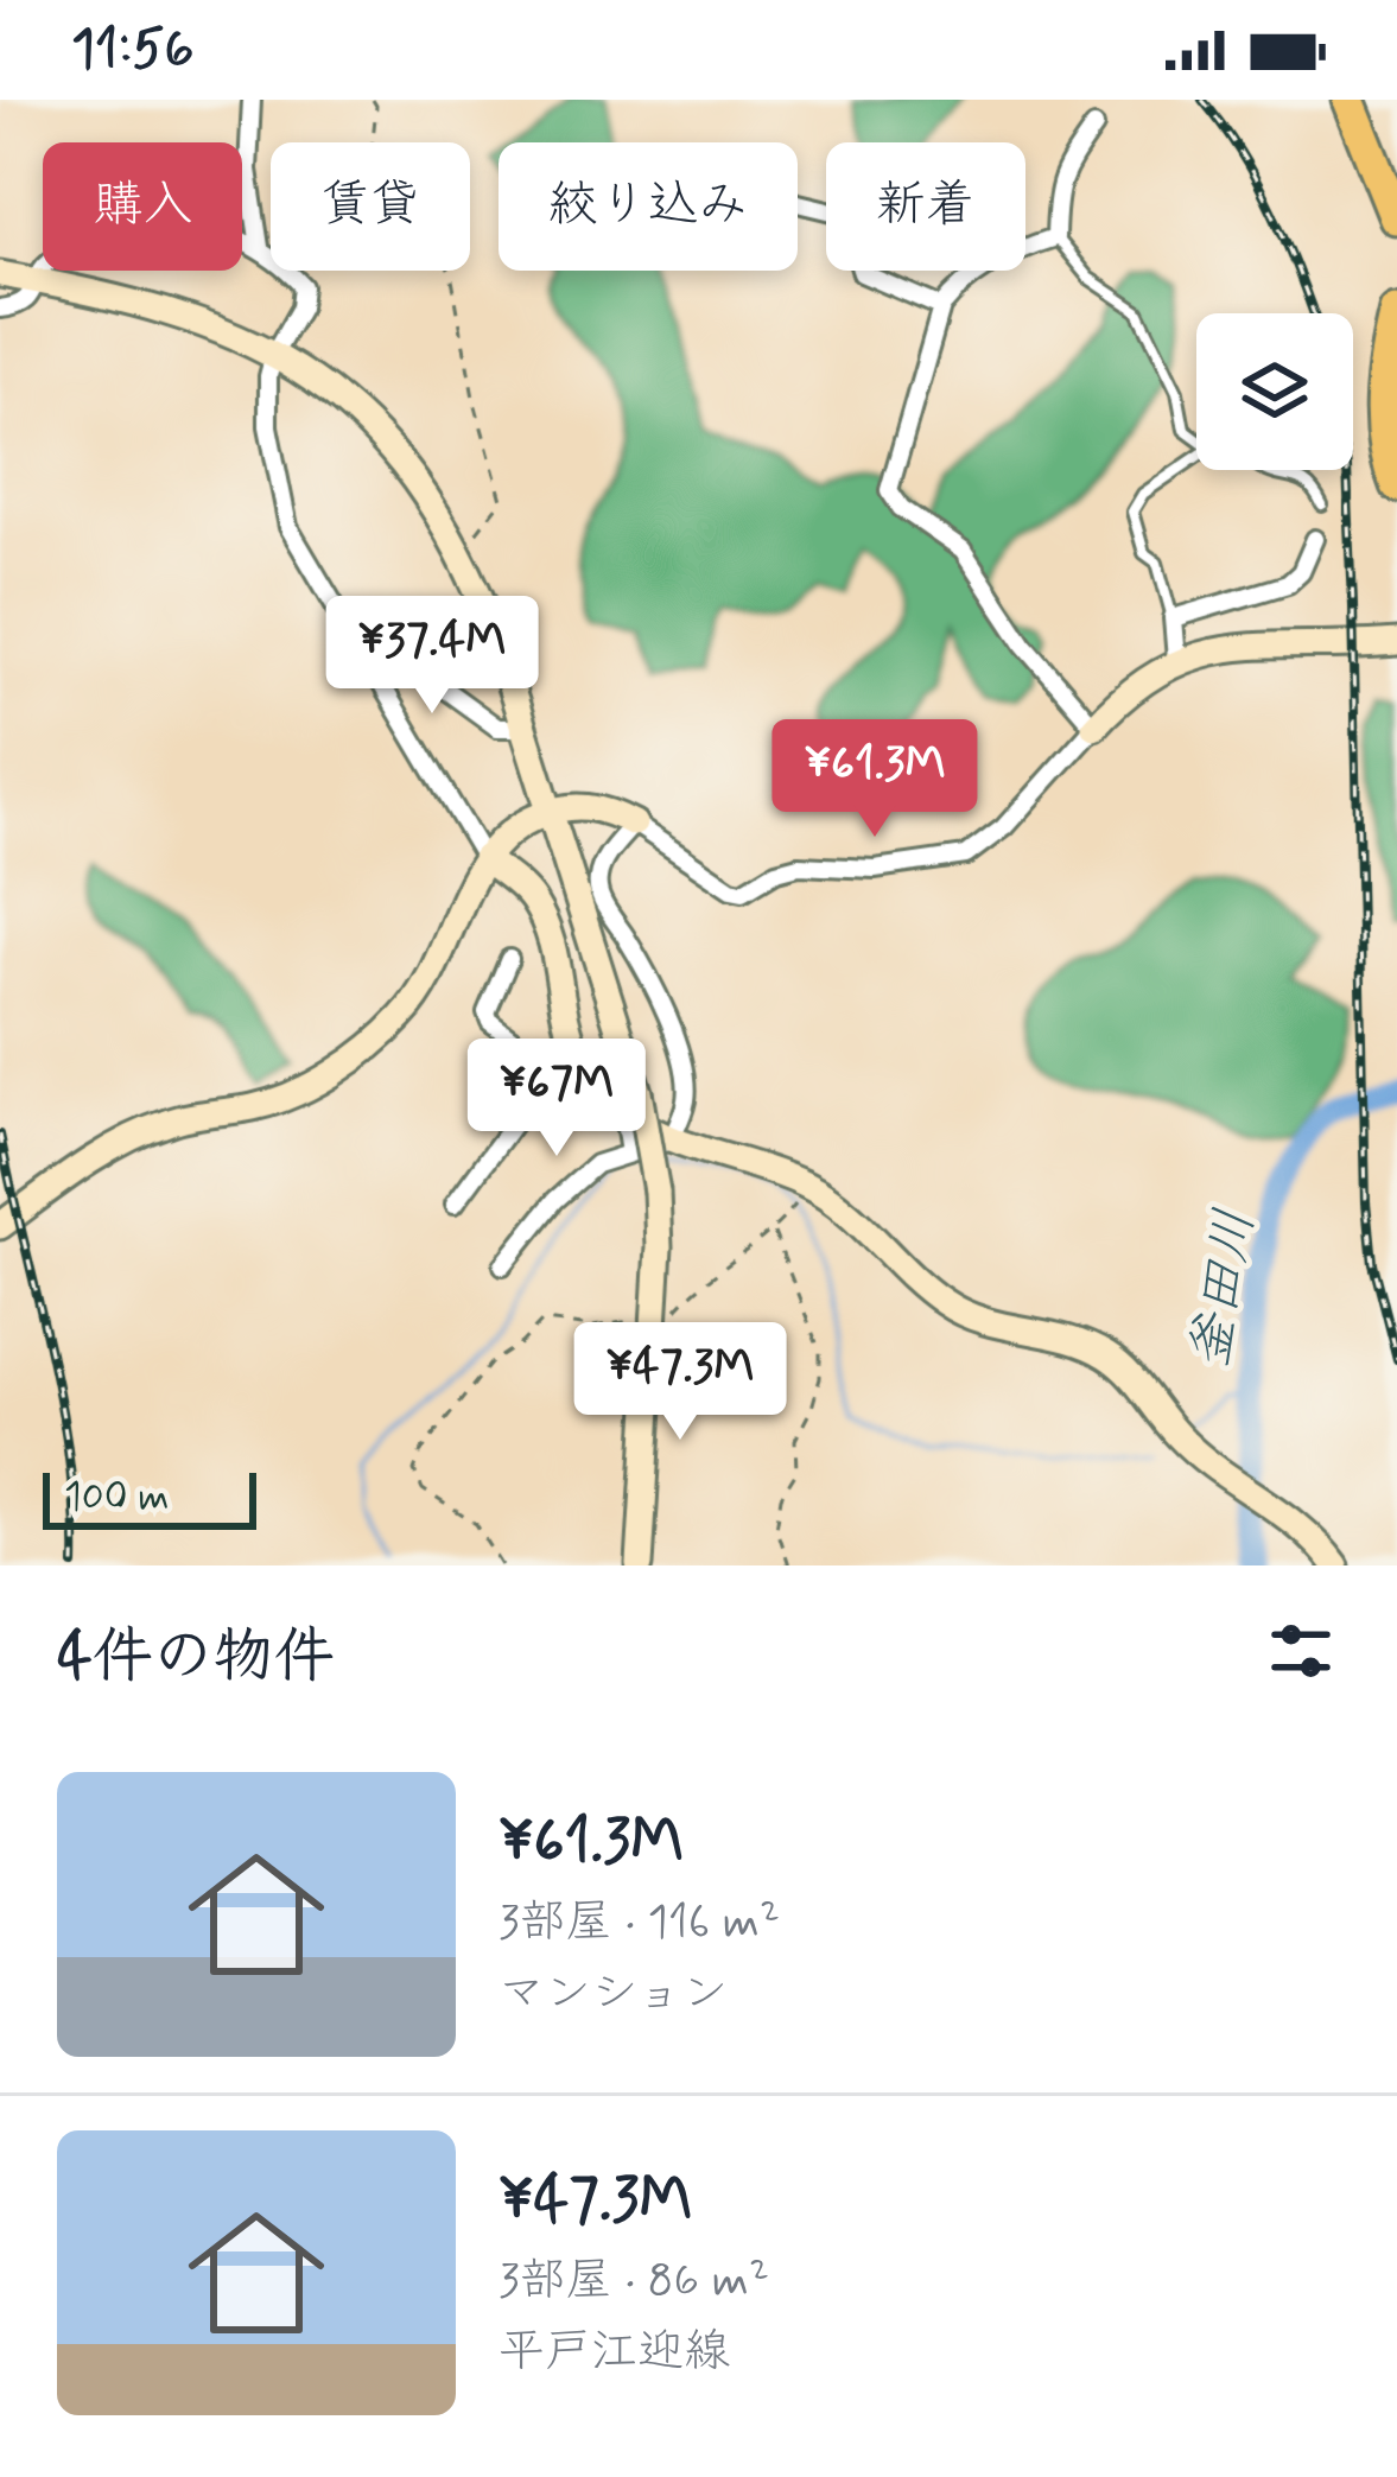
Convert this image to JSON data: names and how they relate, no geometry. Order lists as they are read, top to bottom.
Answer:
{
  "water": ["釜田川"],
  "scale_bar": "100 m",
  "page": {
    "status": "11:56",
    "chip": [
      "購入",
      "賃貸",
      "絞り込み",
      "新着"
    ],
    "price": [
      "¥37.4M",
      "¥61.3M",
      "¥67M",
      "¥47.3M"
    ],
    "scale": "100 m",
    "heading": "4件の物件",
    "list": [
      {
        "name": "¥61.3M",
        "note": "3部屋 · 116 m² · マンション"
      },
      {
        "name": "¥47.3M",
        "note": "3部屋 · 86 m² · 平戸江迎線"
      }
    ]
  }
}
